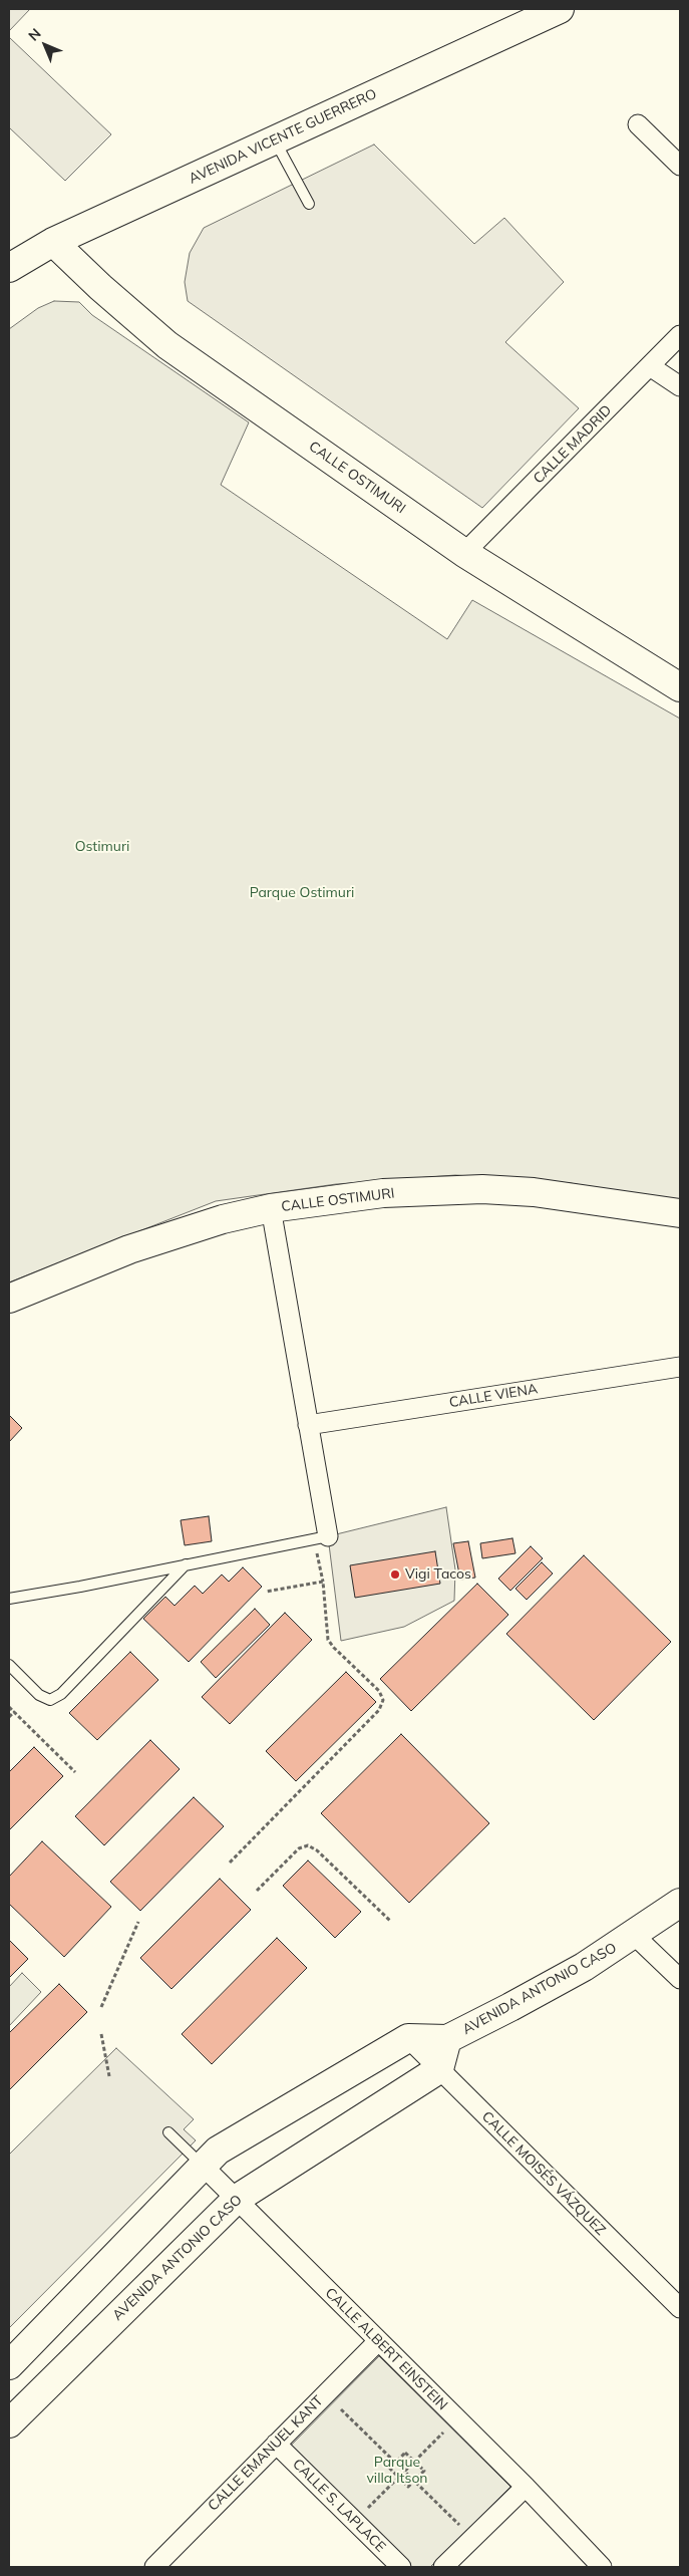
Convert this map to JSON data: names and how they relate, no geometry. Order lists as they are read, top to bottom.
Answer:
{
  "streets": {
    "street": [
      "AVENIDA VICENTE GUERRERO",
      "CALLE MADRID",
      "CALLE OSTIMURI",
      "CALLE VIENA",
      "AVENIDA ANTONIO CASO",
      "CALLE MOISÉS VÁZQUEZ",
      "CALLE ALBERT EINSTEIN",
      "CALLE EMANUEL KANT",
      "CALLE S. LAPLACE"
    ]
  },
  "crossings": [
    ["AVENIDA VICENTE GUERRERO", "CALLE OSTIMURI"],
    ["CALLE MADRID", "CALLE OSTIMURI"],
    ["AVENIDA ANTONIO CASO", "CALLE MOISÉS VÁZQUEZ"],
    ["AVENIDA ANTONIO CASO", "CALLE ALBERT EINSTEIN"],
    ["CALLE ALBERT EINSTEIN", "CALLE EMANUEL KANT"],
    ["CALLE EMANUEL KANT", "CALLE S. LAPLACE"]
  ],
  "parks": ["Ostimuri", "Parque Ostimuri", "Parque villa Itson"],
  "places": ["Vigi Tacos"],
  "north": "top left"
}
